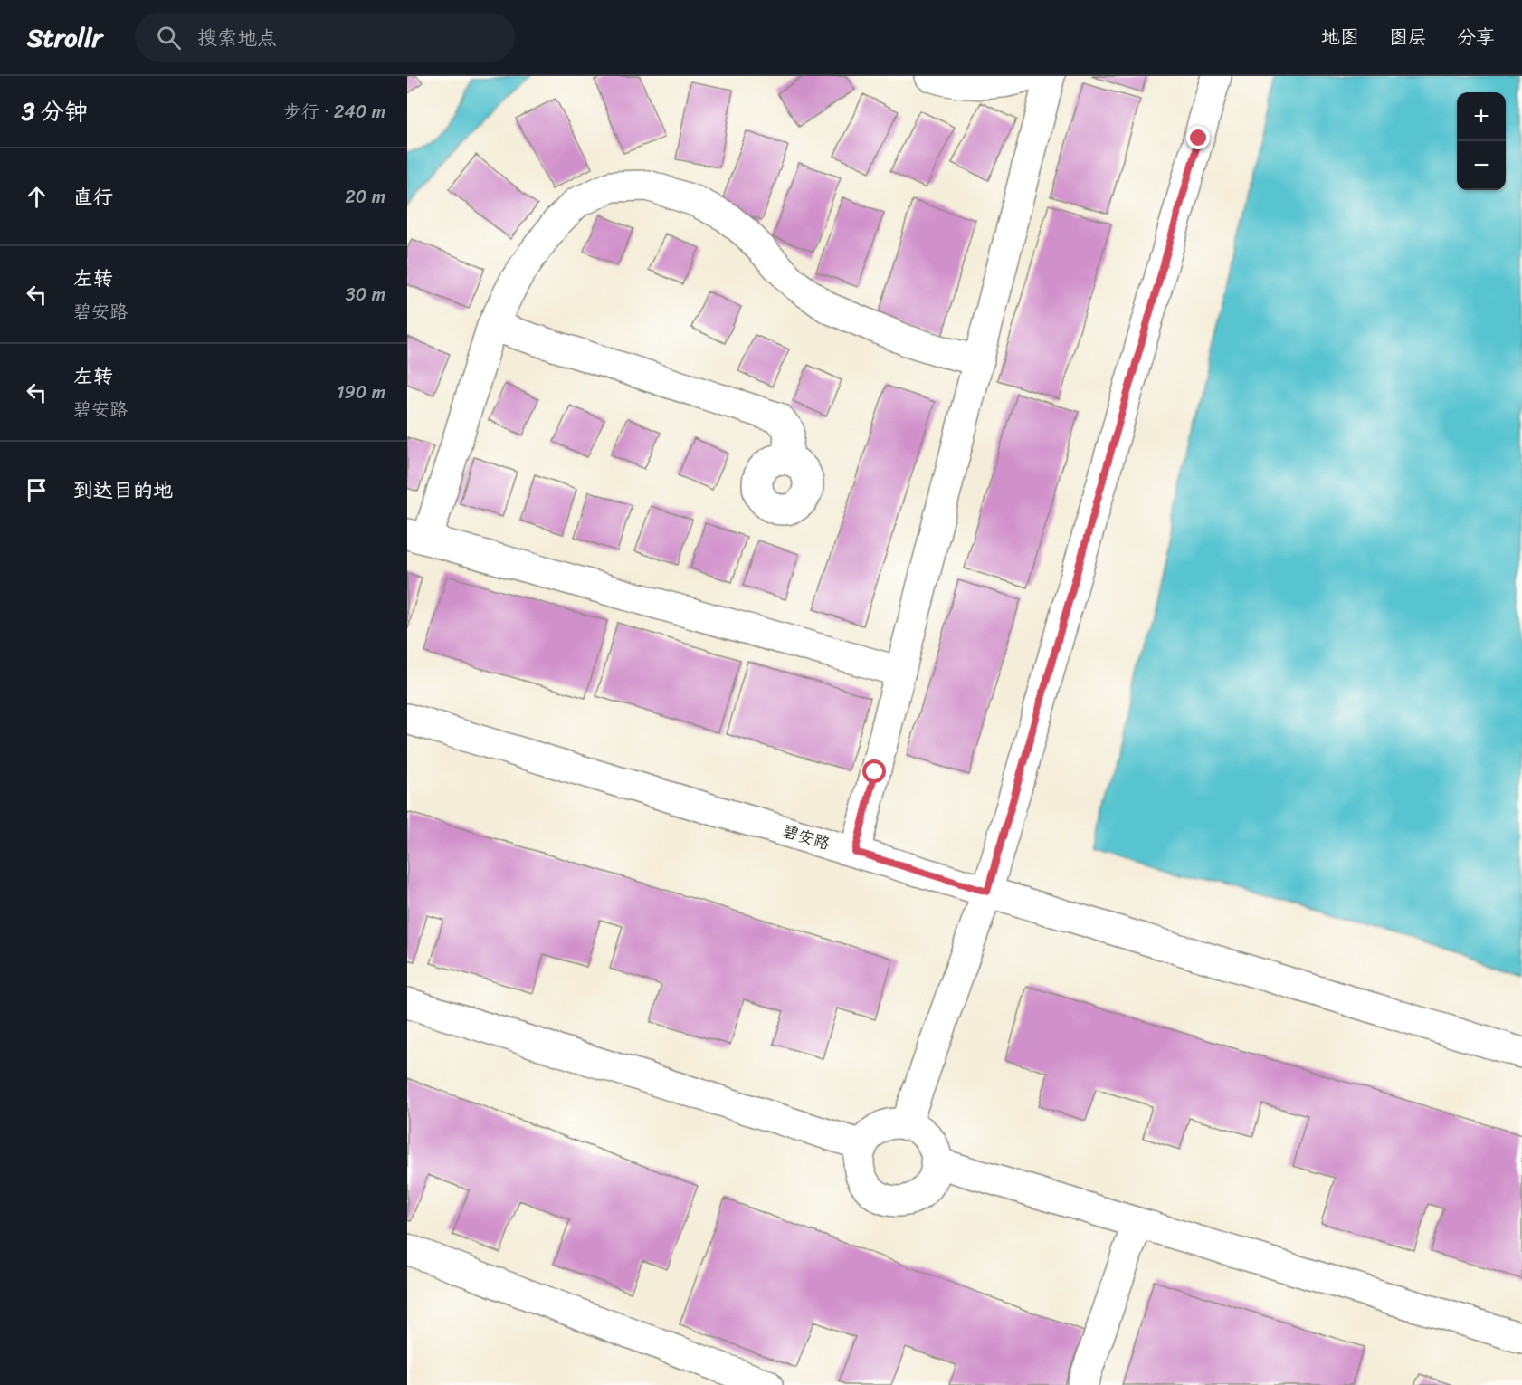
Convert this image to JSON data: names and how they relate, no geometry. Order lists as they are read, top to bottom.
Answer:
{
  "streets": {
    "street": ["碧安路"]
  },
  "page": {
    "header": "Strollr",
    "search": "搜索地点",
    "nav": ["地图", "图层", "分享"],
    "heading": ["3 分钟", "步行 · 240 m"],
    "map_buttons": ["+", "−"],
    "list": [
      ["直行", "20 m"],
      ["左转", "碧安路", "30 m"],
      ["左转", "碧安路", "190 m"],
      "到达目的地"
    ]
  }
}
